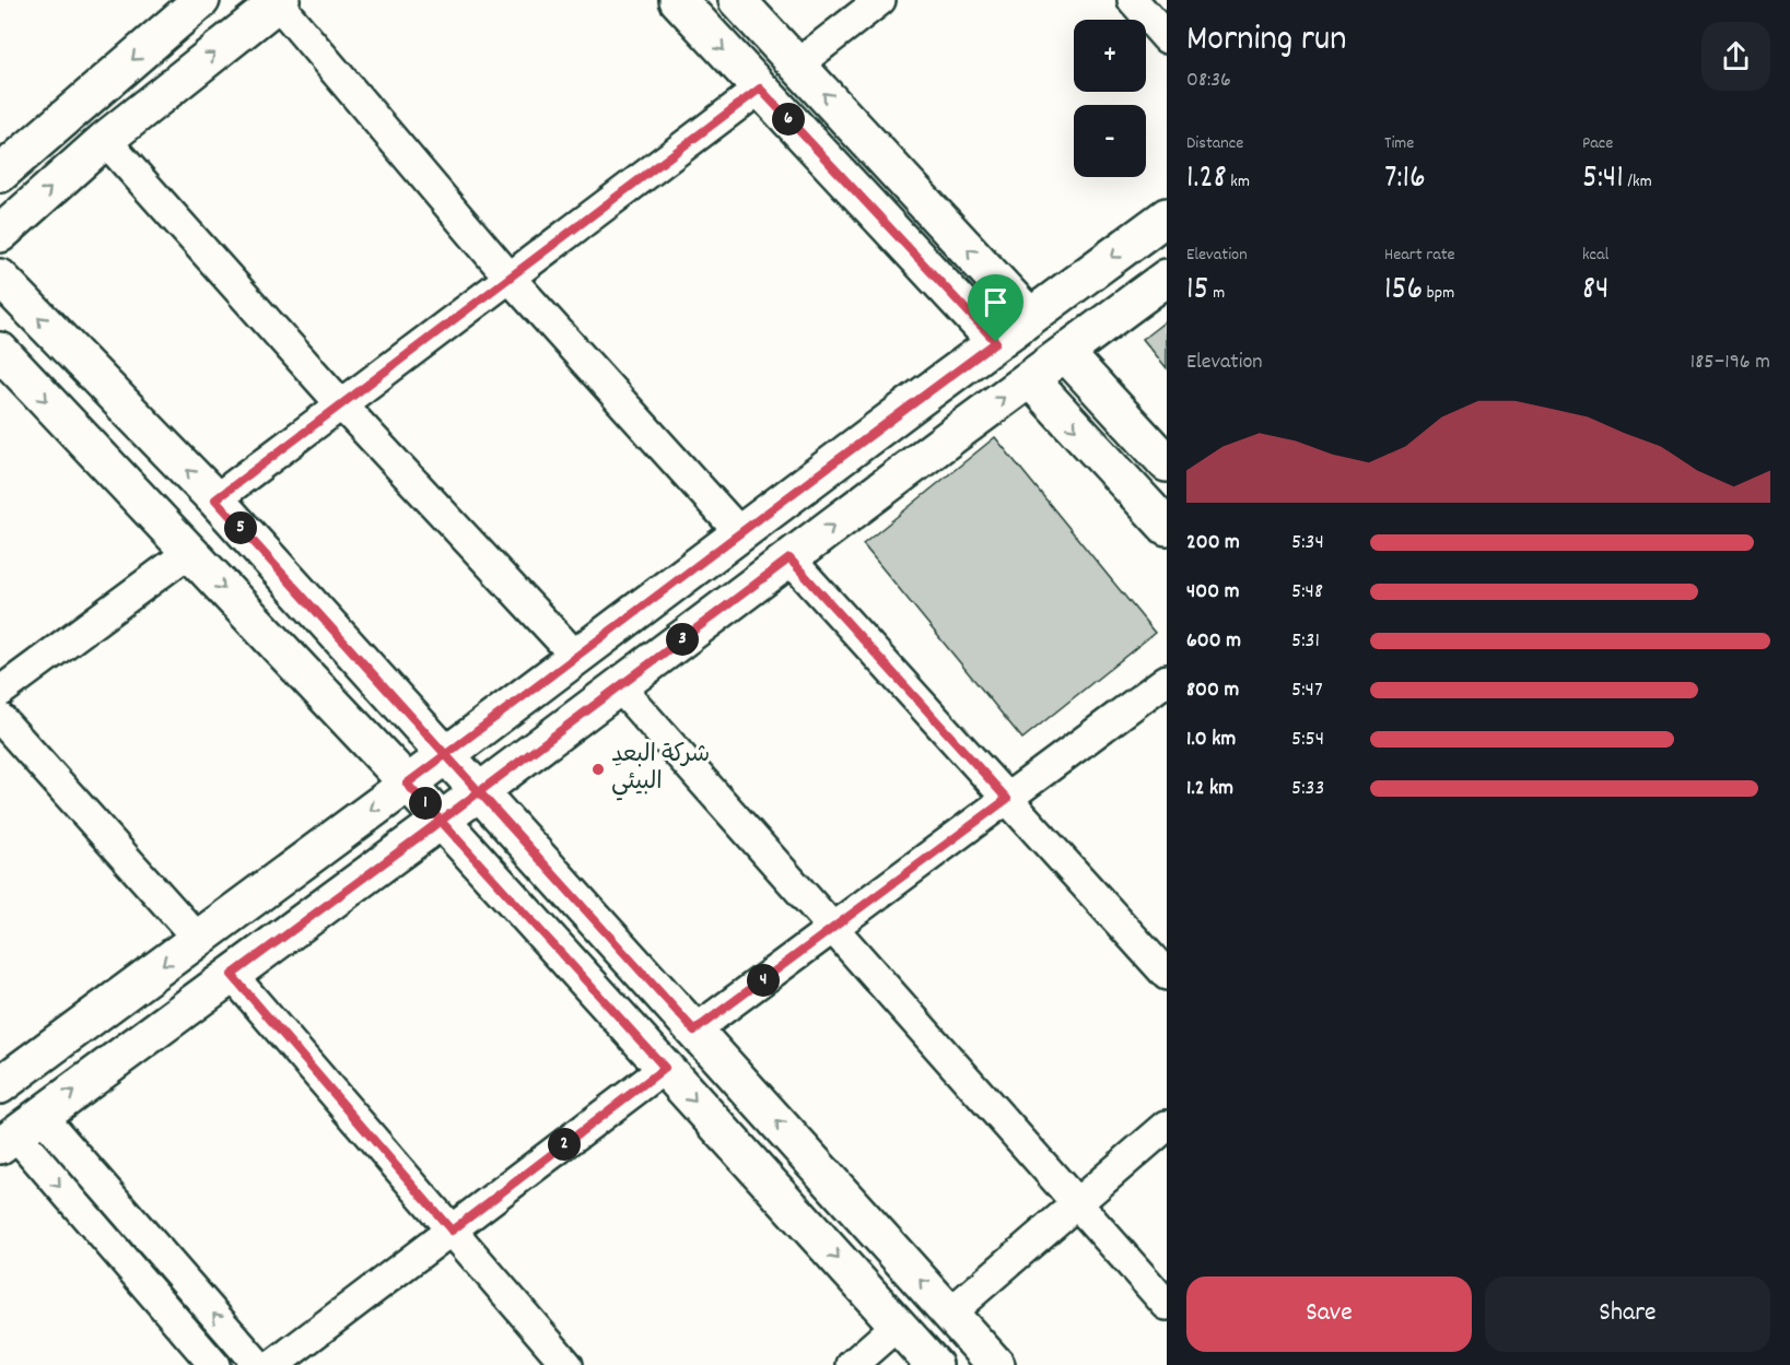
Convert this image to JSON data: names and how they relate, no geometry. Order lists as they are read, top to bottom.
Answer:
{
  "places": ["ِشركة البعد البيئي"],
  "page": {
    "heading": ["Morning run", "08:36"],
    "map_buttons": ["+", "−"],
    "pins": [
      "6",
      "5",
      "3",
      "1",
      "4",
      "2"
    ],
    "stats": [
      ["Distance", "1.28 km"],
      ["Time", "7:16"],
      ["Pace", "5:41 /km"],
      ["Elevation", "15 m"],
      ["Heart rate", "156 bpm"],
      ["kcal", "84"]
    ],
    "chart": ["Elevation", "185–196 m"],
    "list": [
      {
        "name": "200 m",
        "note": "5:34"
      },
      {
        "name": "400 m",
        "note": "5:48"
      },
      {
        "name": "600 m",
        "note": "5:31"
      },
      {
        "name": "800 m",
        "note": "5:47"
      },
      {
        "name": "1.0 km",
        "note": "5:54"
      },
      {
        "name": "1.2 km",
        "note": "5:33"
      }
    ],
    "buttons": ["Save", "Share"]
  }
}
